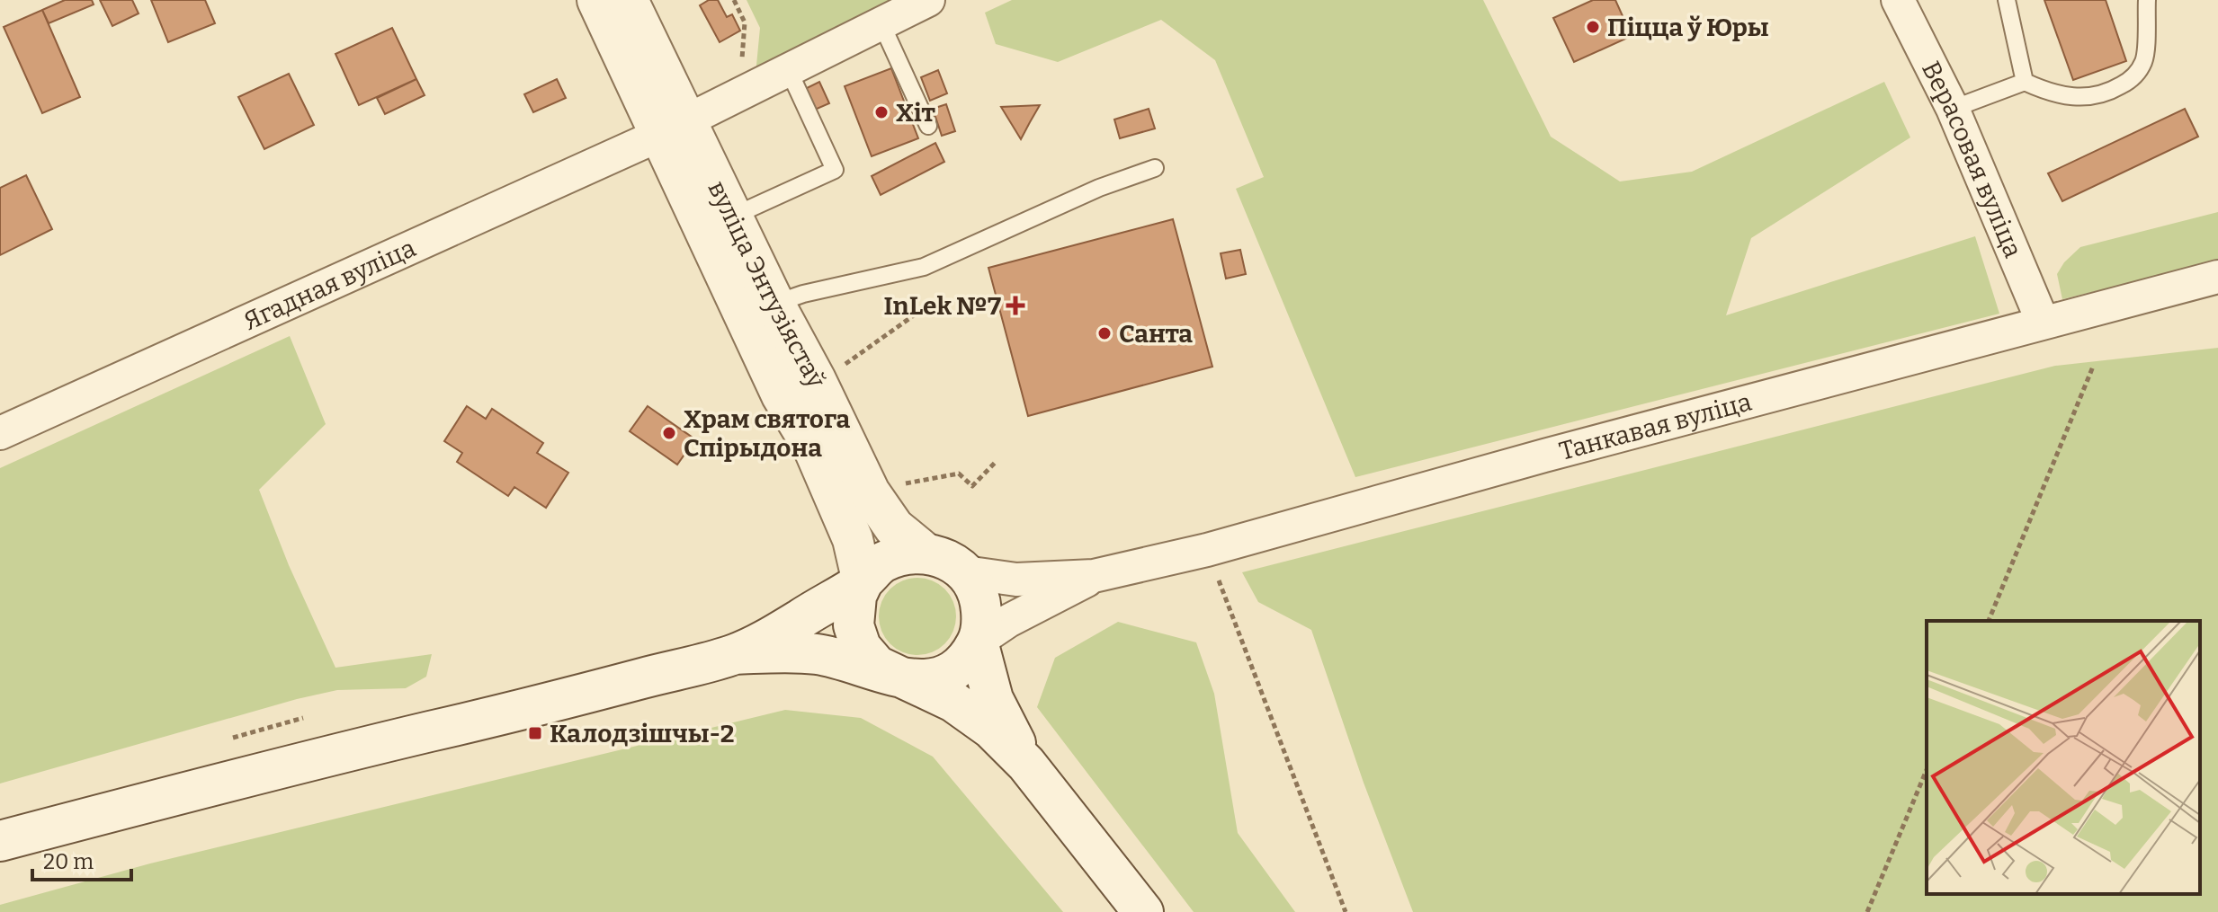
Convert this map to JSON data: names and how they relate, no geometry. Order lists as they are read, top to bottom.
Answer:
{
  "streets": {
    "main road": ["вуліца Энтузіястаў"],
    "street": ["Верасовая вуліца", "Ягадная вуліца", "Танкавая вуліца"]
  },
  "crossings": [
    ["Верасовая вуліца", "Танкавая вуліца"],
    ["вуліца Энтузіястаў", "Ягадная вуліца"],
    ["вуліца Энтузіястаў", "Танкавая вуліца"]
  ],
  "places": {
    "other": [
      "Піцца ў Юры",
      "Хіт",
      "Санта",
      "Храм святога Спірыдона"
    ],
    "health": ["InLek №7"],
    "transit": ["Калодзішчы-2"]
  },
  "scale_bar": "20 m"
}
